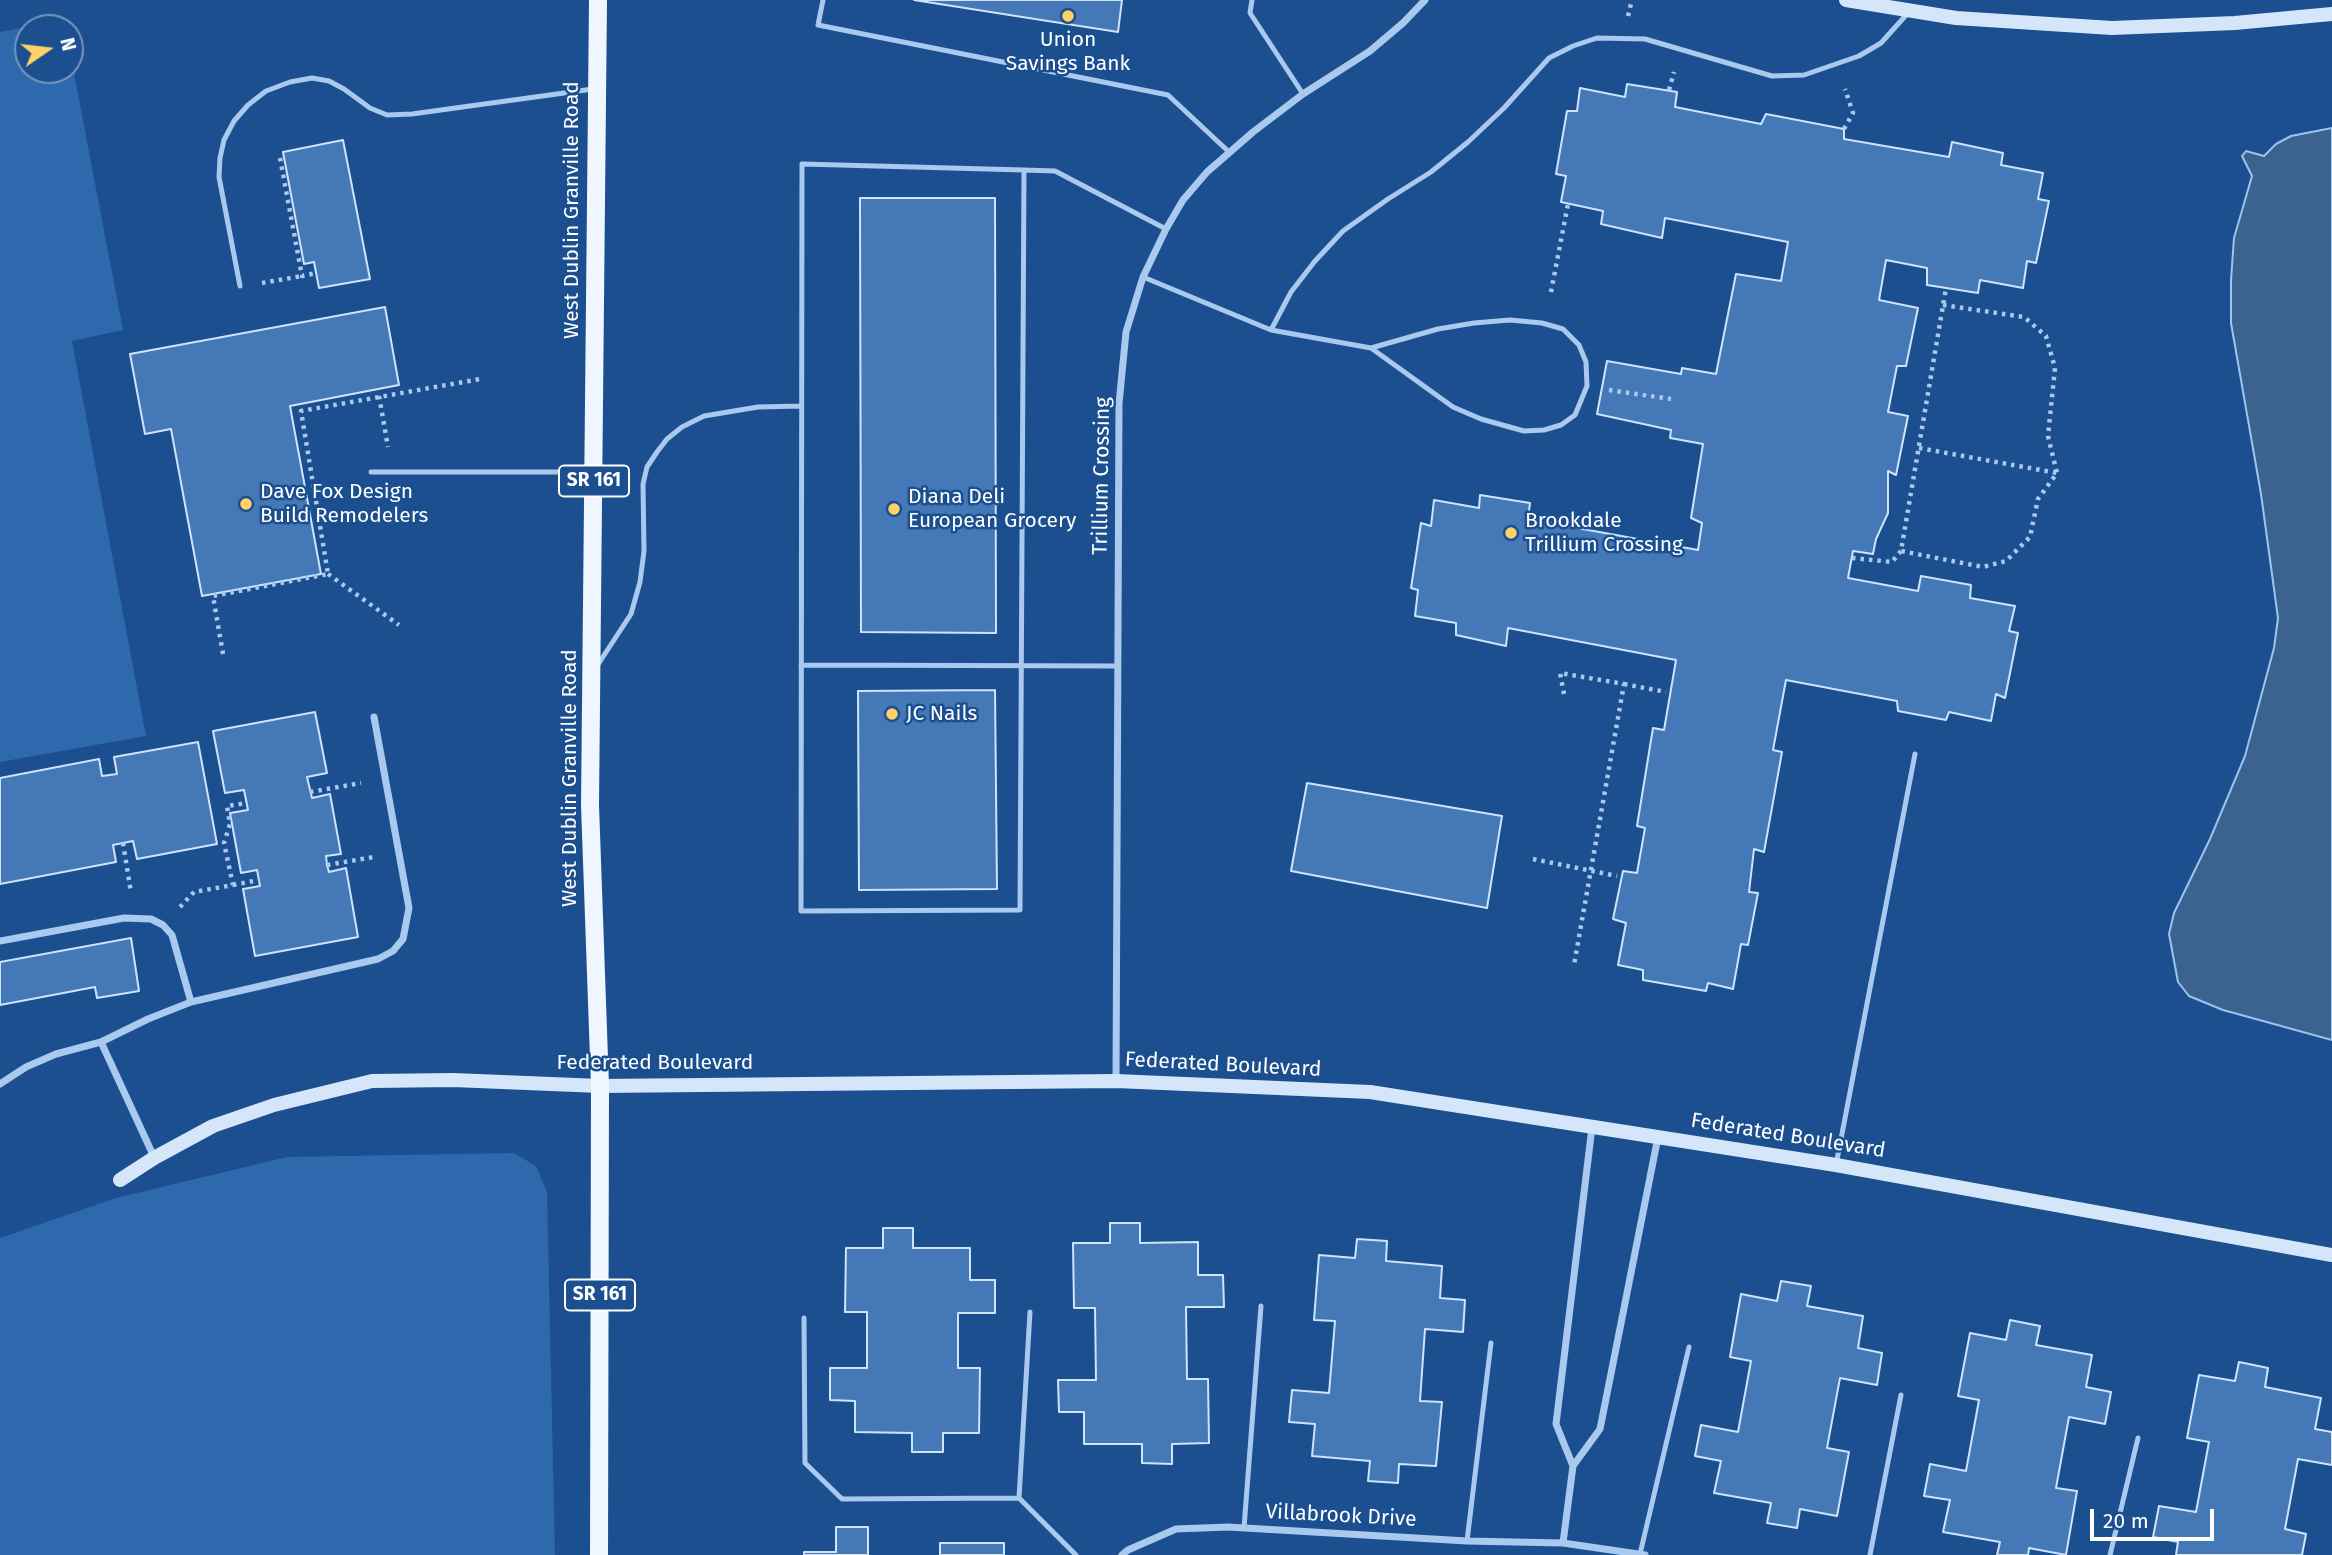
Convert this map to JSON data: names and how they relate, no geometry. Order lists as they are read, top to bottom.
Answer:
{
  "streets": {
    "main road": ["West Dublin Granville Road", "SR 161", "Federated Boulevard"],
    "street": ["Trillium Crossing", "Villabrook Drive"]
  },
  "crossings": [
    ["West Dublin Granville Road", "Federated Boulevard"],
    ["Trillium Crossing", "Federated Boulevard"]
  ],
  "places": [
    "Union Savings Bank",
    "Dave Fox Design Build Remodelers",
    "Diana Deli European Grocery",
    "Brookdale Trillium Crossing",
    "JC Nails"
  ],
  "scale_bar": "20 m",
  "north": "right"
}
